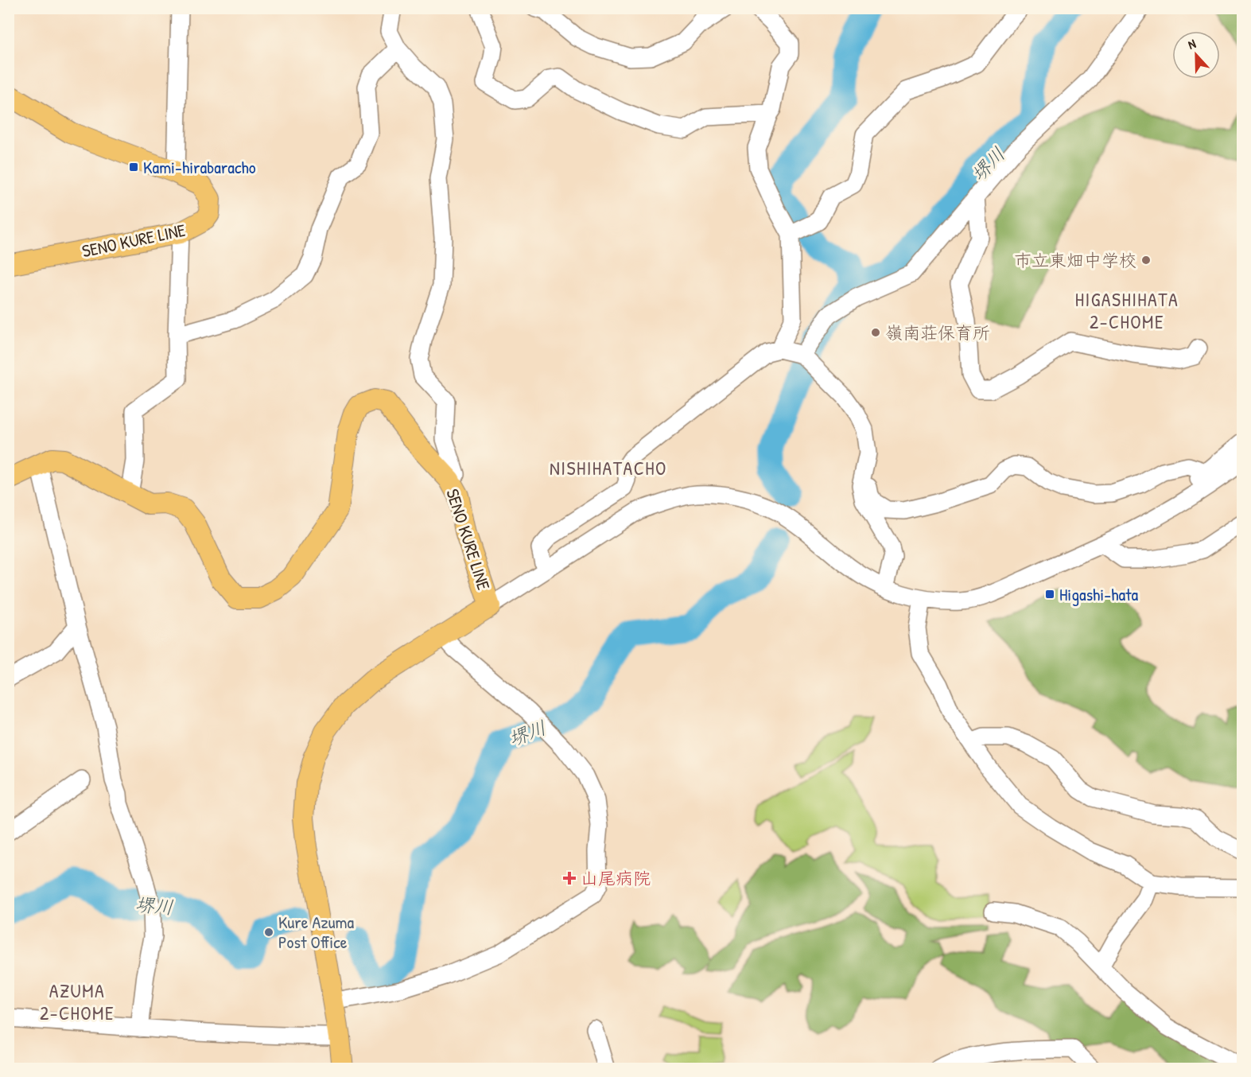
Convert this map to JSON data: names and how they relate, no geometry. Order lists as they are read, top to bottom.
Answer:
{
  "streets": {
    "main road": ["SENO KURE LINE"]
  },
  "districts": ["HIGASHIHATA 2-CHOME", "NISHIHATACHO", "AZUMA 2-CHOME"],
  "water": ["堺川"],
  "places": {
    "transit": ["Kami-hirabaracho", "Higashi-hata"],
    "other": ["市立東畑中学校", "嶺南荘保育所", "Kure Azuma Post Office"],
    "health": ["山尾病院"]
  },
  "north": "top"
}
